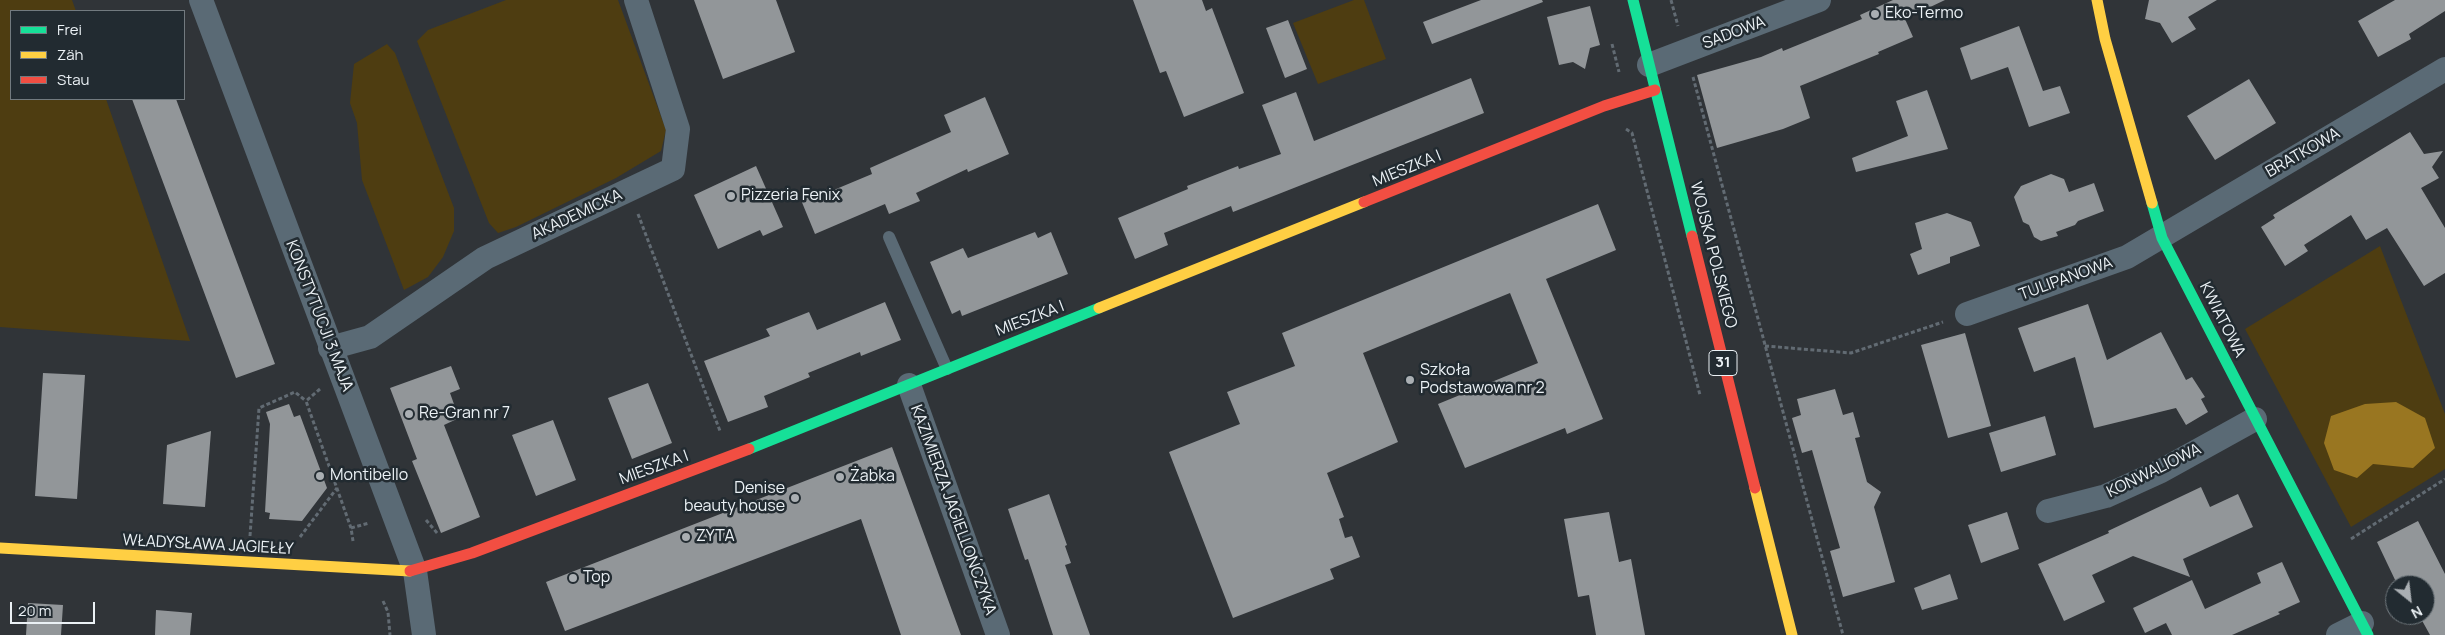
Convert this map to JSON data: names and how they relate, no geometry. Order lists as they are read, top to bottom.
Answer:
{
  "streets": {
    "street": [
      "SADOWA",
      "BRATKOWA",
      "MIESZKA I",
      "AKADEMICKA",
      "WOJSKA POLSKIEGO",
      "TULIPANOWA",
      "KONSTYTUCJI 3 MAJA",
      "KWIATOWA",
      "31",
      "KONWALIOWA",
      "KAZIMIERZA JAGIELLOŃCZYKA",
      "WŁADYSŁAWA JAGIEŁŁY"
    ]
  },
  "crossings": [
    ["SADOWA", "WOJSKA POLSKIEGO"],
    ["BRATKOWA", "TULIPANOWA"],
    ["BRATKOWA", "KWIATOWA"],
    ["MIESZKA I", "WOJSKA POLSKIEGO"],
    ["MIESZKA I", "KONSTYTUCJI 3 MAJA"],
    ["MIESZKA I", "KAZIMIERZA JAGIELLOŃCZYKA"],
    ["MIESZKA I", "WŁADYSŁAWA JAGIEŁŁY"],
    ["AKADEMICKA", "KONSTYTUCJI 3 MAJA"],
    ["TULIPANOWA", "KWIATOWA"],
    ["KONSTYTUCJI 3 MAJA", "WŁADYSŁAWA JAGIEŁŁY"],
    ["KWIATOWA", "KONWALIOWA"]
  ],
  "places": [
    "Eko-Termo",
    "Pizzeria Fenix",
    "Szkoła Podstawowa nr 2",
    "Re-Gran nr 7",
    "Montibello",
    "Żabka",
    "Denise beauty house",
    "ZYTA",
    "Top"
  ],
  "legend": ["Frei", "Zäh", "Stau"],
  "scale_bar": "20 m",
  "north": "bottom right"
}
